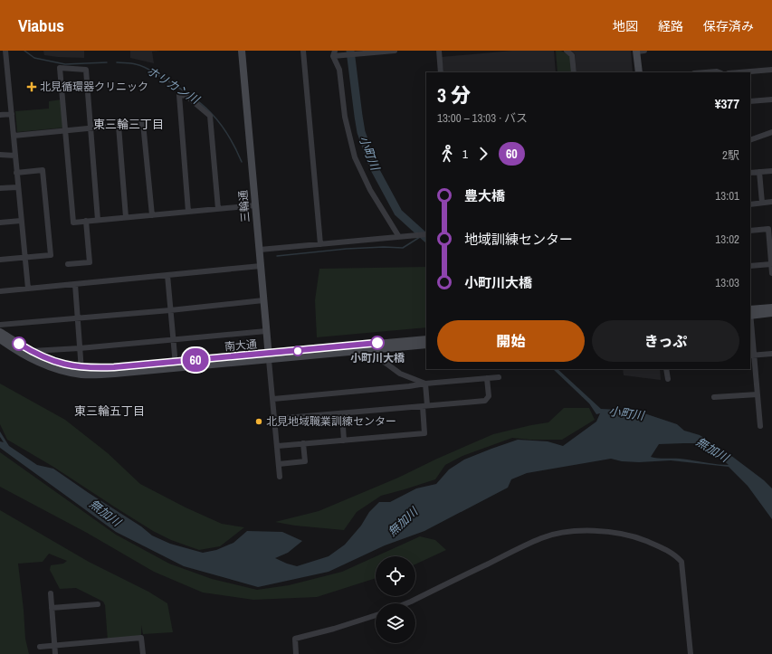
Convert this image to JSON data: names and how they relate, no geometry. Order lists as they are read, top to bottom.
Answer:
{
  "streets": {
    "street": ["三輪通", "南大通"]
  },
  "crossings": [
    ["三輪通", "南大通"]
  ],
  "districts": ["東三輪三丁目", "東三輪五丁目"],
  "water": ["ホリカン川", "小町川", "無加川"],
  "places": {
    "health": ["北見循環器クリニック"],
    "other": ["小町川大橋", "北見地域職業訓練センター"]
  },
  "lines": ["bus line 60"],
  "page": {
    "header": "Viabus",
    "nav": ["地図", "経路", "保存済み"],
    "on_map": "60",
    "heading": ["3 分", "13:00 – 13:03 · バス", "¥377"],
    "legs": ["1", "60", "2駅"],
    "list": [
      {
        "name": "豊大橋",
        "value": "13:01"
      },
      {
        "name": "地域訓練センター",
        "value": "13:02"
      },
      {
        "name": "小町川大橋",
        "value": "13:03"
      }
    ],
    "buttons": ["開始", "きっぷ"]
  }
}
